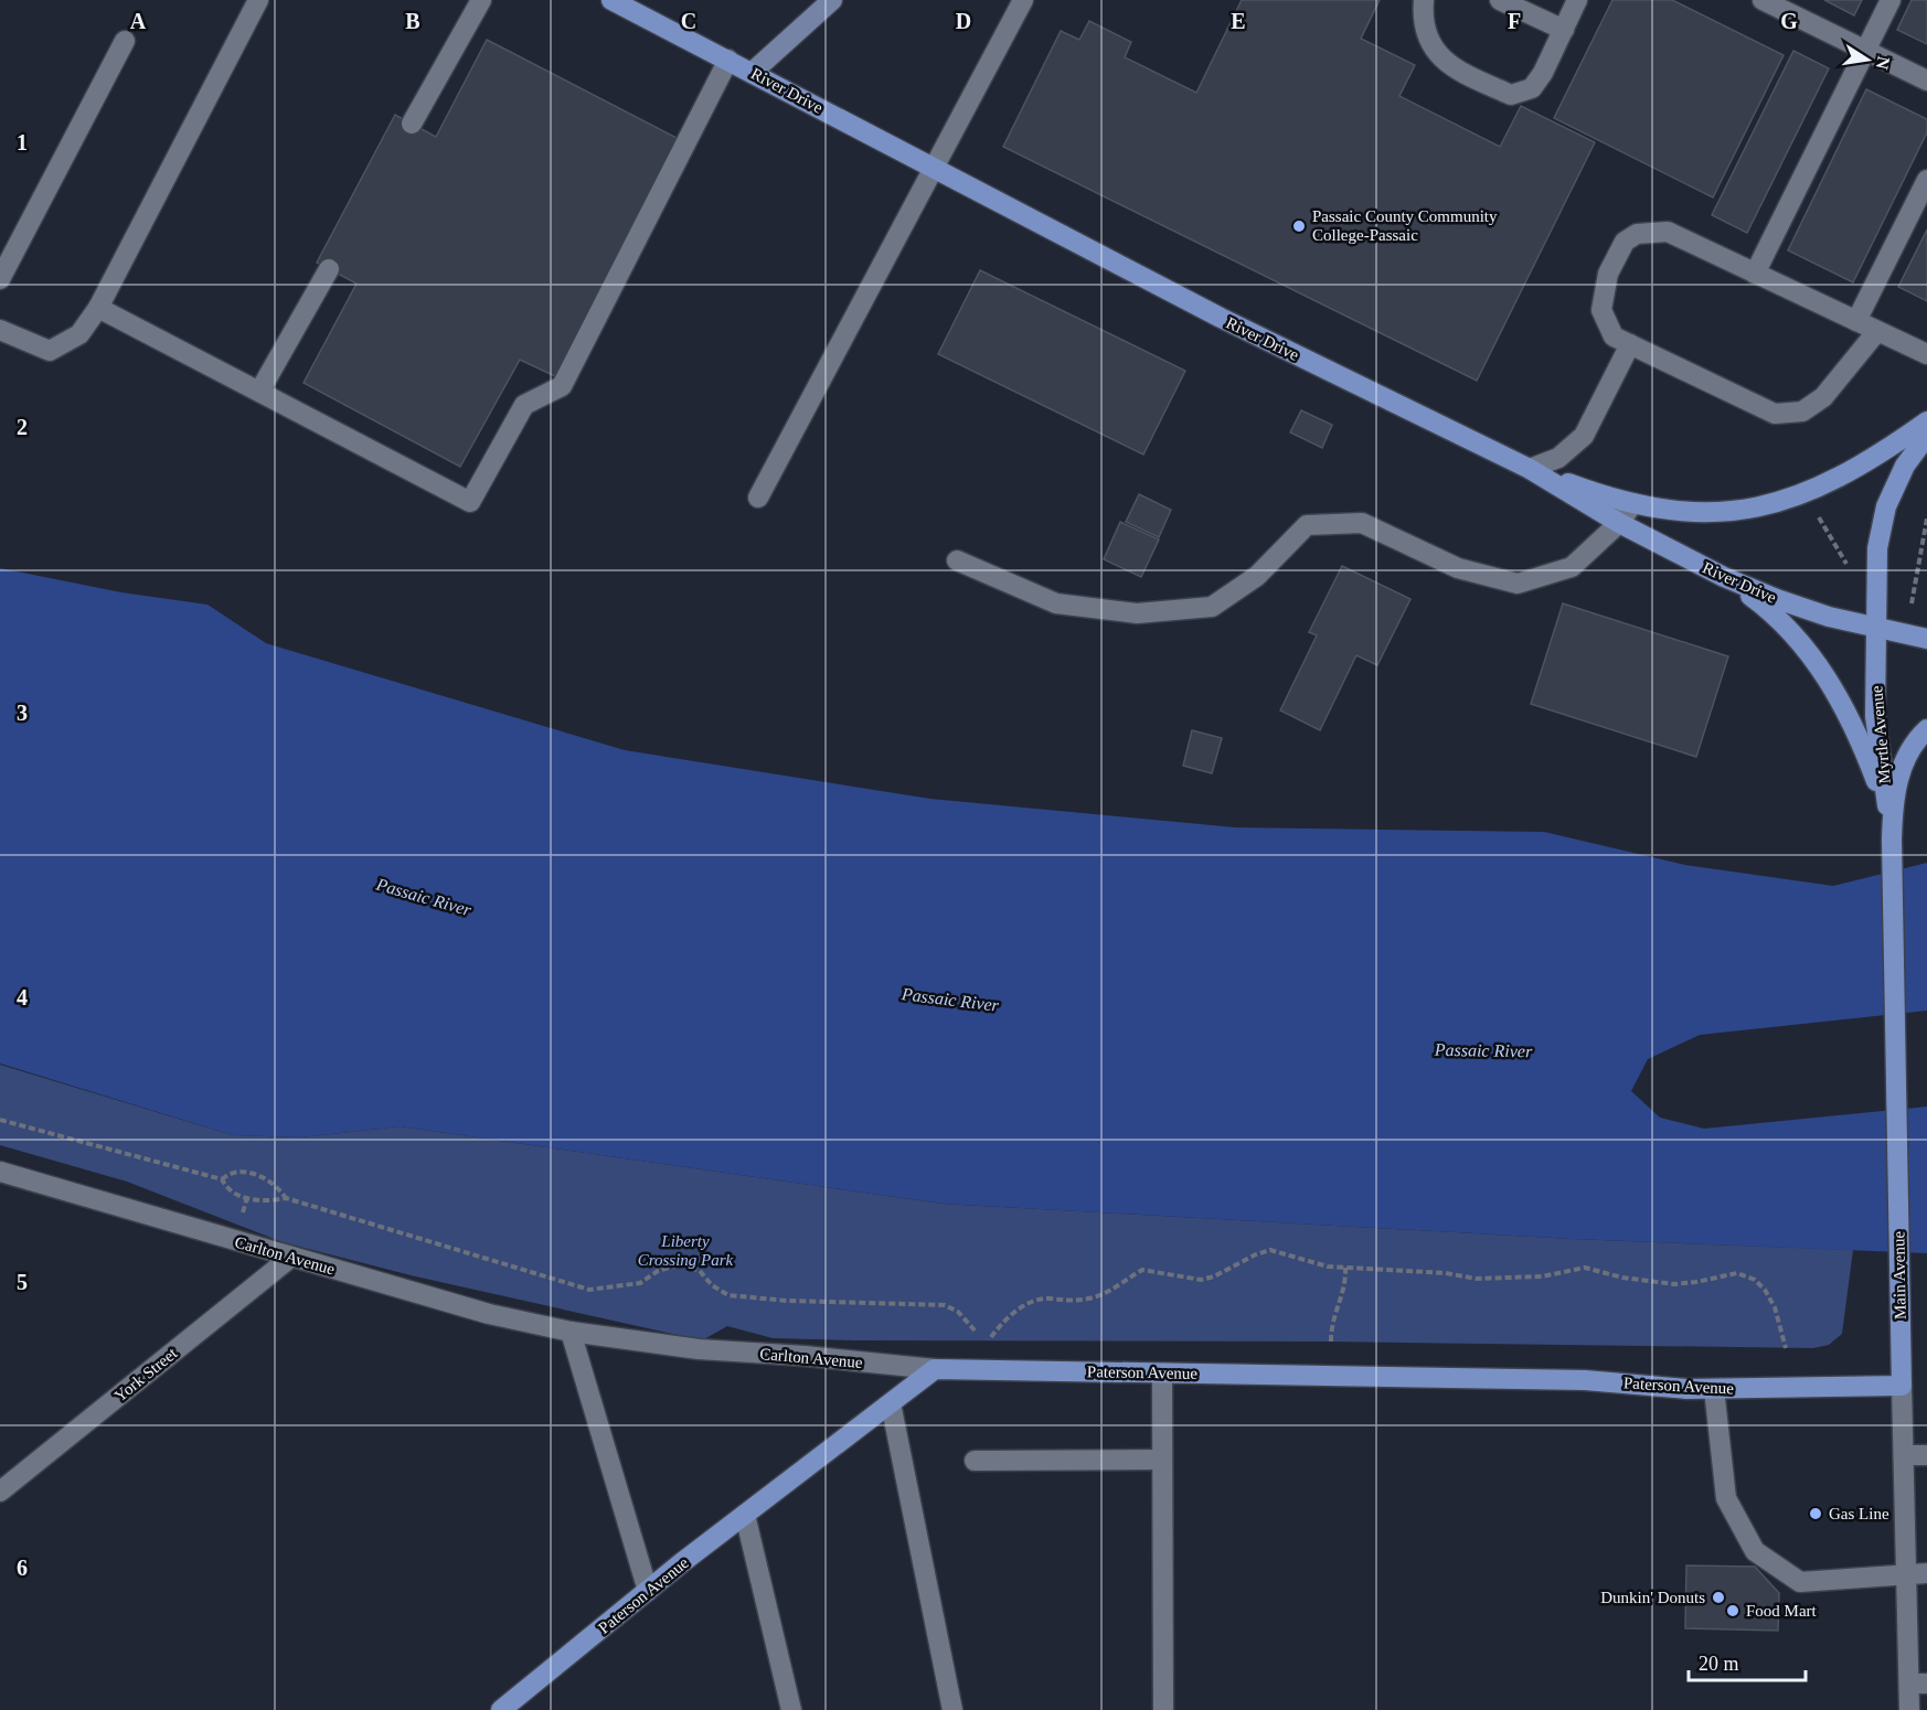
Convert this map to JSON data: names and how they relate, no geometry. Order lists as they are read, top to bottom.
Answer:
{
  "streets": {
    "main road": [
      "River Drive",
      "Myrtle Avenue",
      "Main Avenue",
      "Paterson Avenue"
    ],
    "street": ["Carlton Avenue", "York Street"]
  },
  "crossings": [
    ["River Drive", "Myrtle Avenue"],
    ["Myrtle Avenue", "Main Avenue"],
    ["Carlton Avenue", "Paterson Avenue"],
    ["Carlton Avenue", "York Street"],
    ["Main Avenue", "Paterson Avenue"]
  ],
  "water": ["Passaic River"],
  "parks": ["Liberty Crossing Park"],
  "places": [
    "Passaic County Community College-Passaic",
    "Gas Line",
    "Dunkin' Donuts",
    "Food Mart"
  ],
  "scale_bar": "20 m",
  "north": "right",
  "grid": {
    "columns": [
      "A",
      "B",
      "C",
      "D",
      "E",
      "F",
      "G"
    ],
    "rows": [
      "1",
      "2",
      "3",
      "4",
      "5",
      "6"
    ]
  }
}
